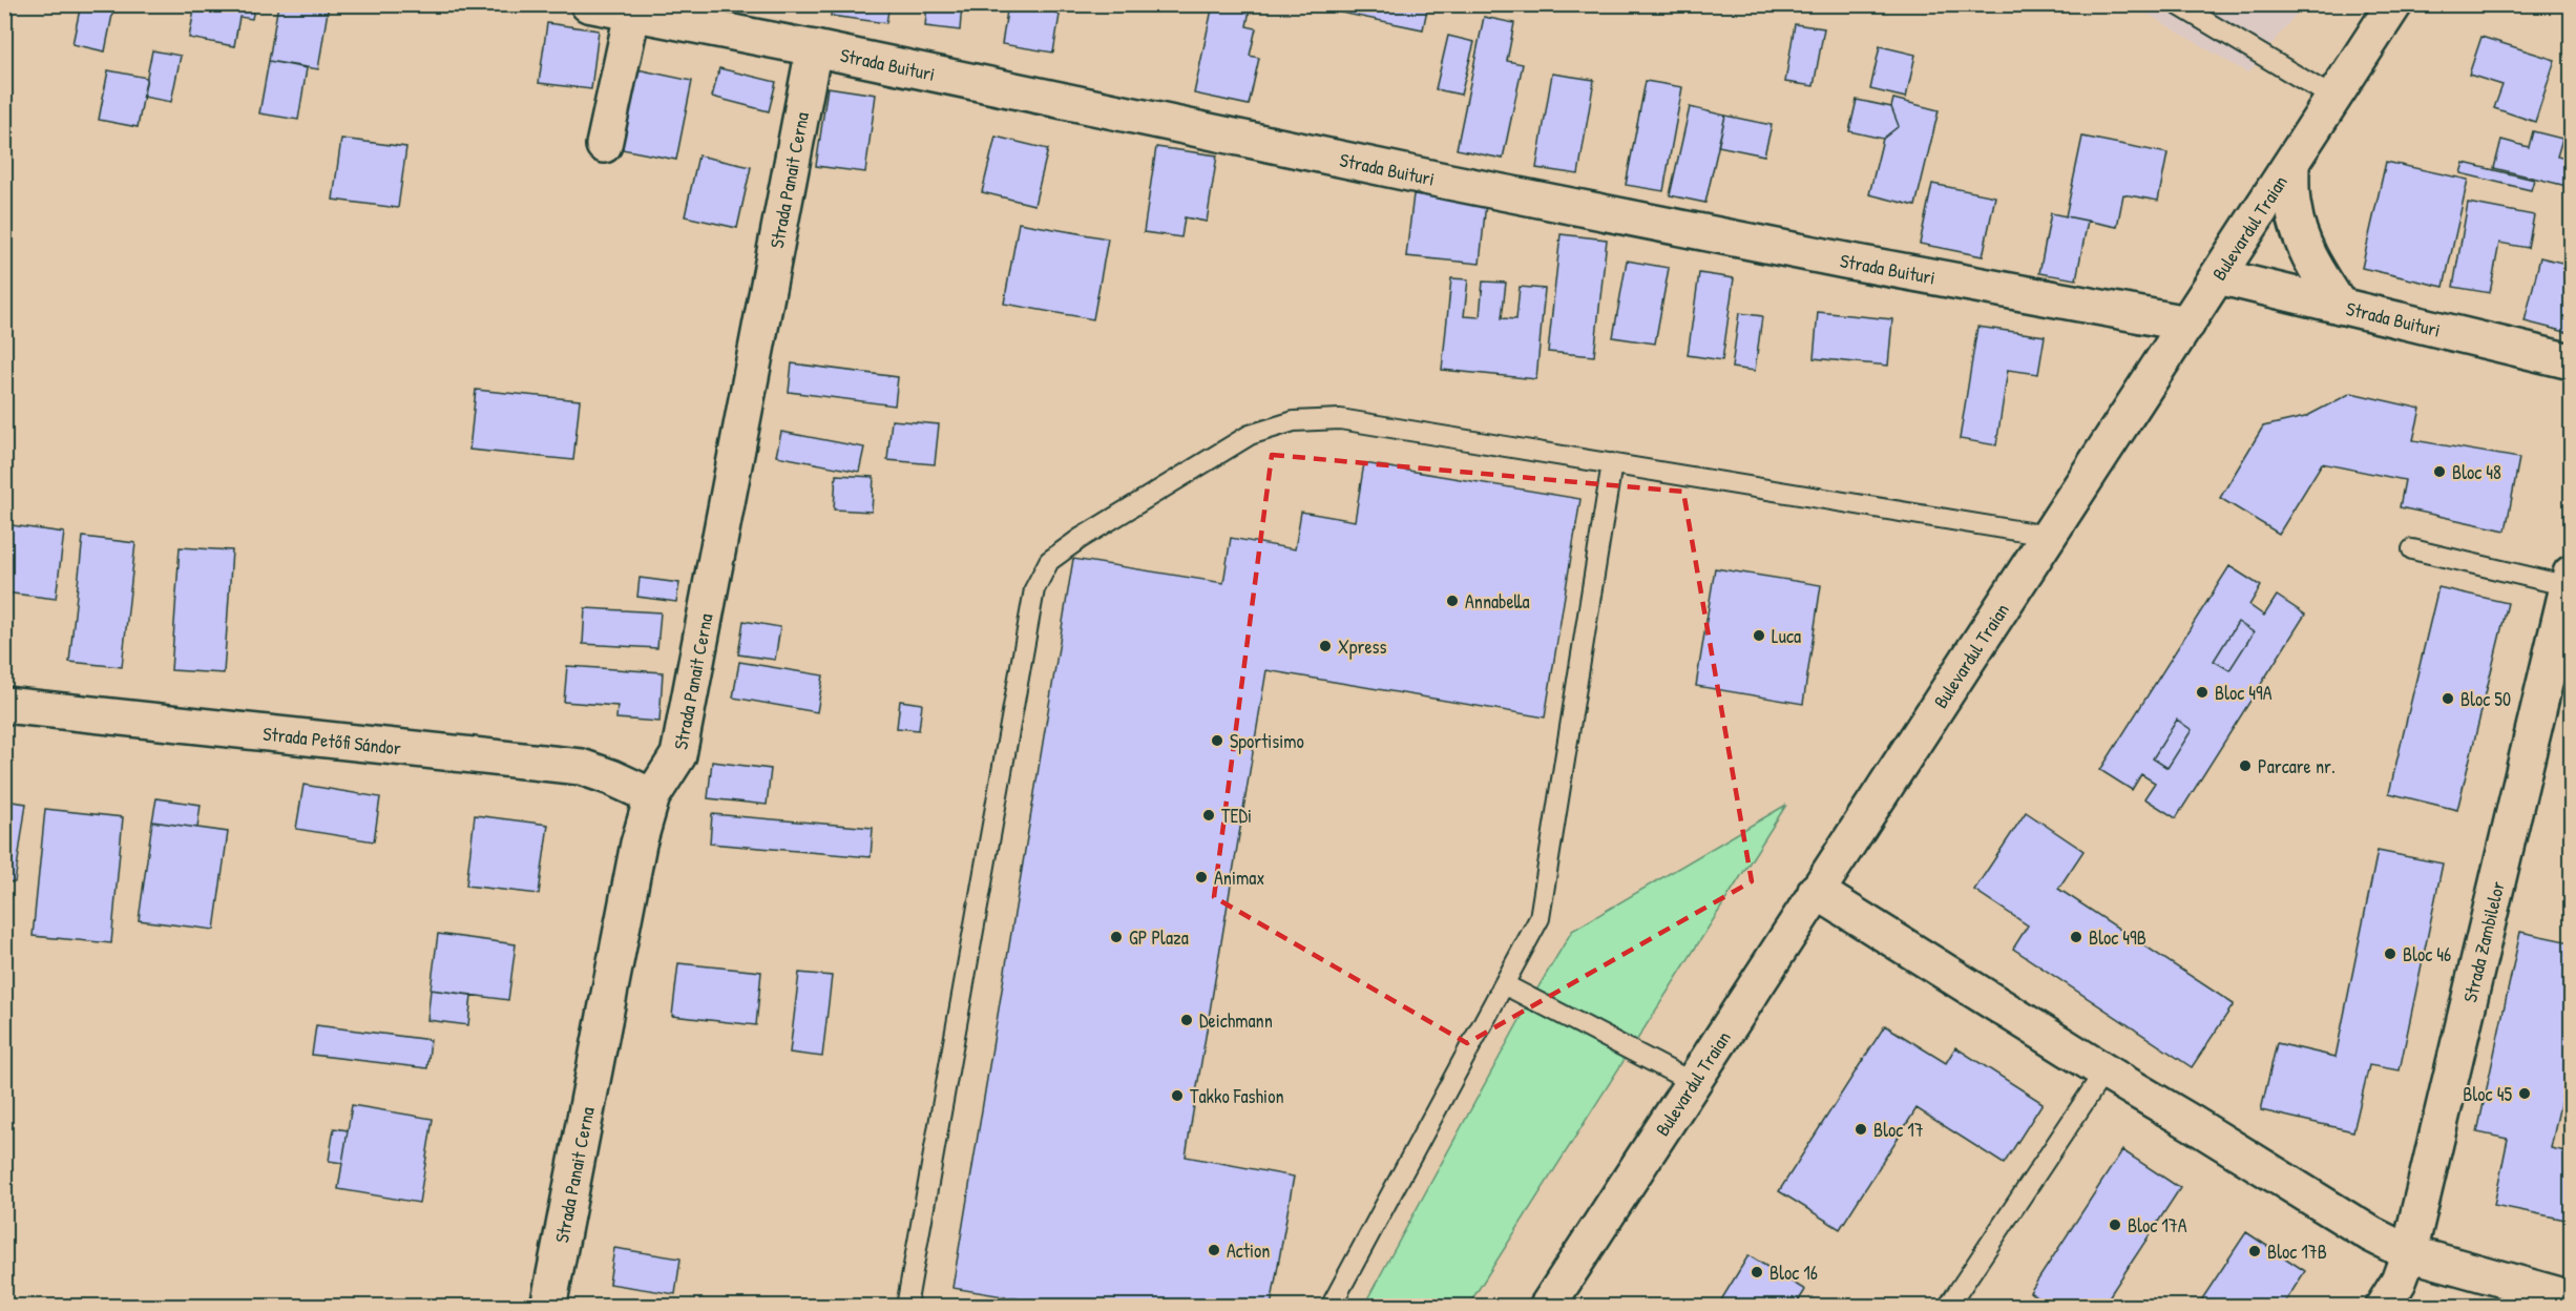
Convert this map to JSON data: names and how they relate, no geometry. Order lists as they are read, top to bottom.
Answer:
{
  "streets": {
    "street": [
      "Strada Buituri",
      "Strada Panait Cerna",
      "Bulevardul Traian",
      "Strada Petőfi Sándor",
      "Strada Zambilelor"
    ]
  },
  "crossings": [
    ["Strada Buituri", "Strada Panait Cerna"],
    ["Strada Buituri", "Bulevardul Traian"],
    ["Strada Panait Cerna", "Strada Petőfi Sándor"]
  ],
  "places": [
    "Bloc 48",
    "Annabella",
    "Luca",
    "Xpress",
    "Bloc 49A",
    "Bloc 50",
    "Sportisimo",
    "Parcare nr.",
    "TEDi",
    "Animax",
    "GP Plaza",
    "Bloc 49B",
    "Bloc 46",
    "Deichmann",
    "Bloc 45",
    "Takko Fashion",
    "Bloc 17",
    "Bloc 17A",
    "Action",
    "Bloc 17B",
    "Bloc 16"
  ]
}
